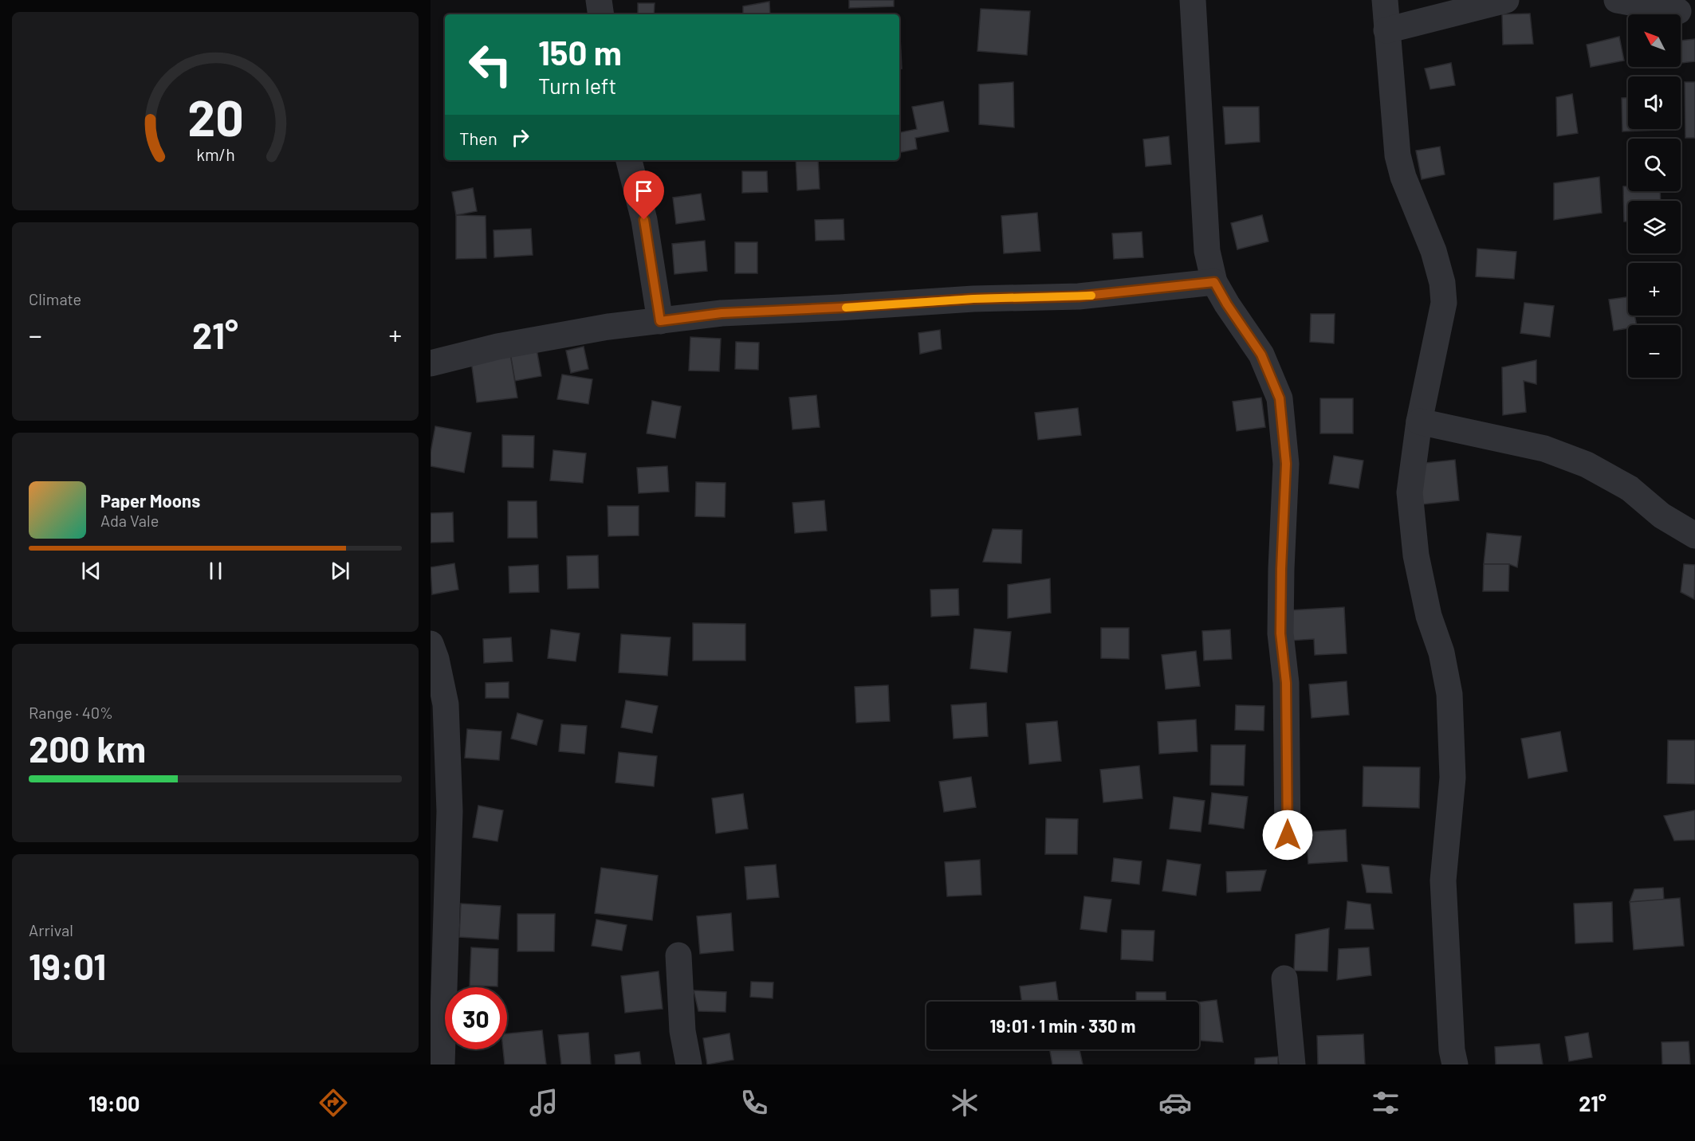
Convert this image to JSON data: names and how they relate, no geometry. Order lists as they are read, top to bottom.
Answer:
{
  "north": "top left",
  "page": {
    "map_buttons": ["+", "−"],
    "turn": ["150 m", "Turn left"],
    "then": "Then",
    "tile": [
      "Climate",
      ["Range · 40%", "200 km"],
      ["Arrival", "19:01"]
    ],
    "heat": ["−", "21°", "+"],
    "song": ["Paper Moons", "Ada Vale"],
    "limit": "30",
    "trip": "19:01 · 1 min · 330 m",
    "tabs": ["19:00", "21°"],
    "gauge": ["20", "km/h"]
  }
}
